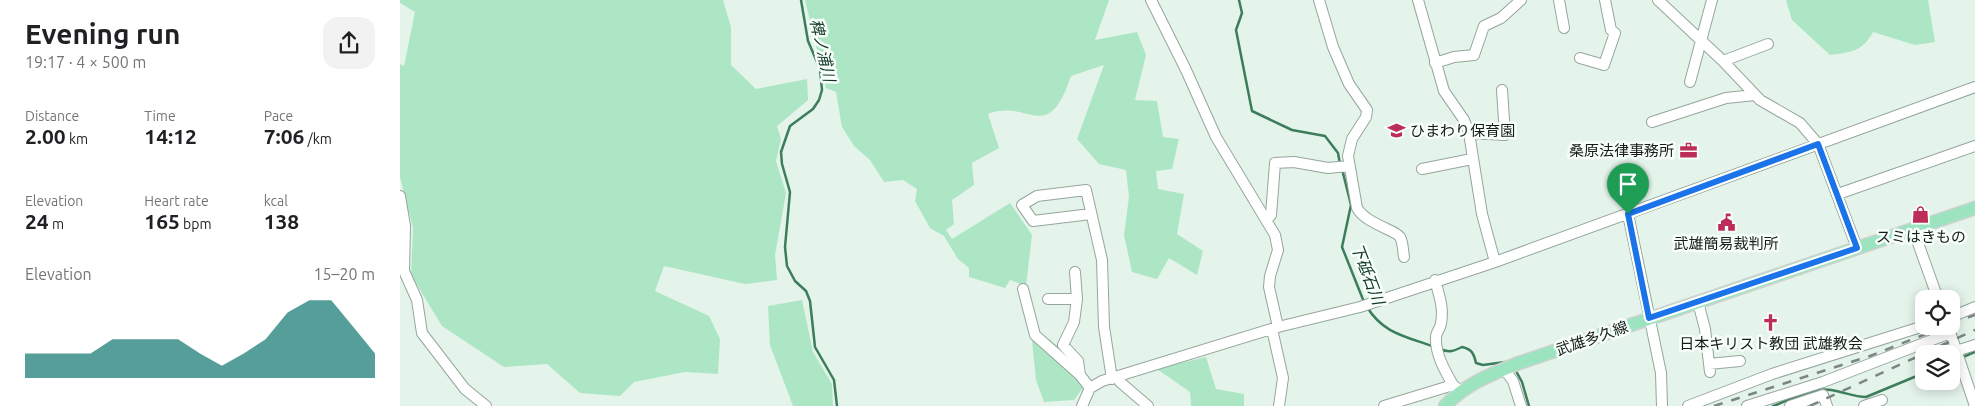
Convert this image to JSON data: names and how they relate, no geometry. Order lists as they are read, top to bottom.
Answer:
{
  "streets": {
    "main road": ["武雄多久線"]
  },
  "water": ["稗ノ浦川", "下砥石川"],
  "places": {
    "school or university": ["ひまわり保育園"],
    "office": ["桑原法律事務所"],
    "shop": ["スミはきもの"],
    "public building": ["武雄簡易裁判所"],
    "church": ["日本キリスト教団 武雄教会"]
  },
  "page": {
    "heading": ["Evening run", "19:17 · 4 × 500 m"],
    "stats": [
      ["Distance", "2.00 km"],
      ["Time", "14:12"],
      ["Pace", "7:06 /km"],
      ["Elevation", "24 m"],
      ["Heart rate", "165 bpm"],
      ["kcal", "138"]
    ],
    "chart": ["Elevation", "15–20 m"]
  }
}
